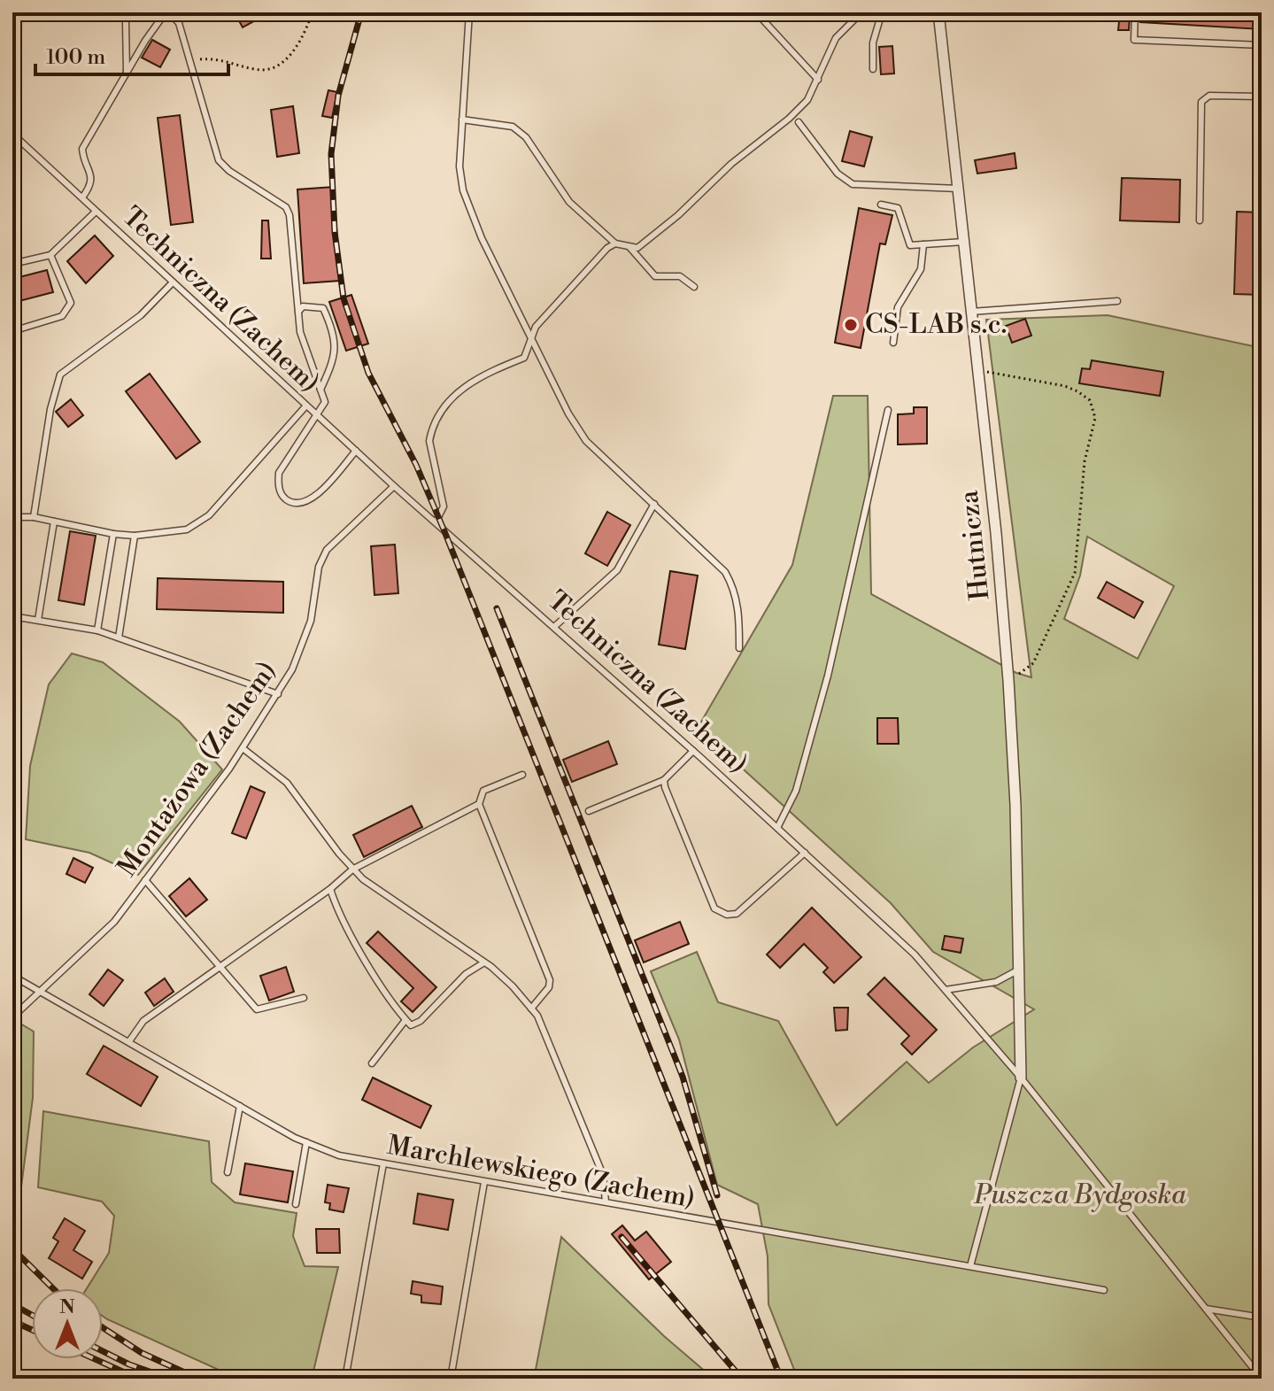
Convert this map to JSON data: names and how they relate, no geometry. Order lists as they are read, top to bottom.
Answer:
{
  "streets": {
    "street": ["Hutnicza"],
    "lane": ["Techniczna (Zachem)", "Montażowa (Zachem)", "Marchlewskiego (Zachem)"]
  },
  "crossings": [
    ["Techniczna (Zachem)", "Hutnicza"],
    ["Techniczna (Zachem)", "Montażowa (Zachem)"],
    ["Montażowa (Zachem)", "Marchlewskiego (Zachem)"]
  ],
  "parks": ["Puszcza Bydgoska"],
  "places": ["CS-LAB s.c."],
  "scale_bar": "100 m",
  "north": "top"
}
